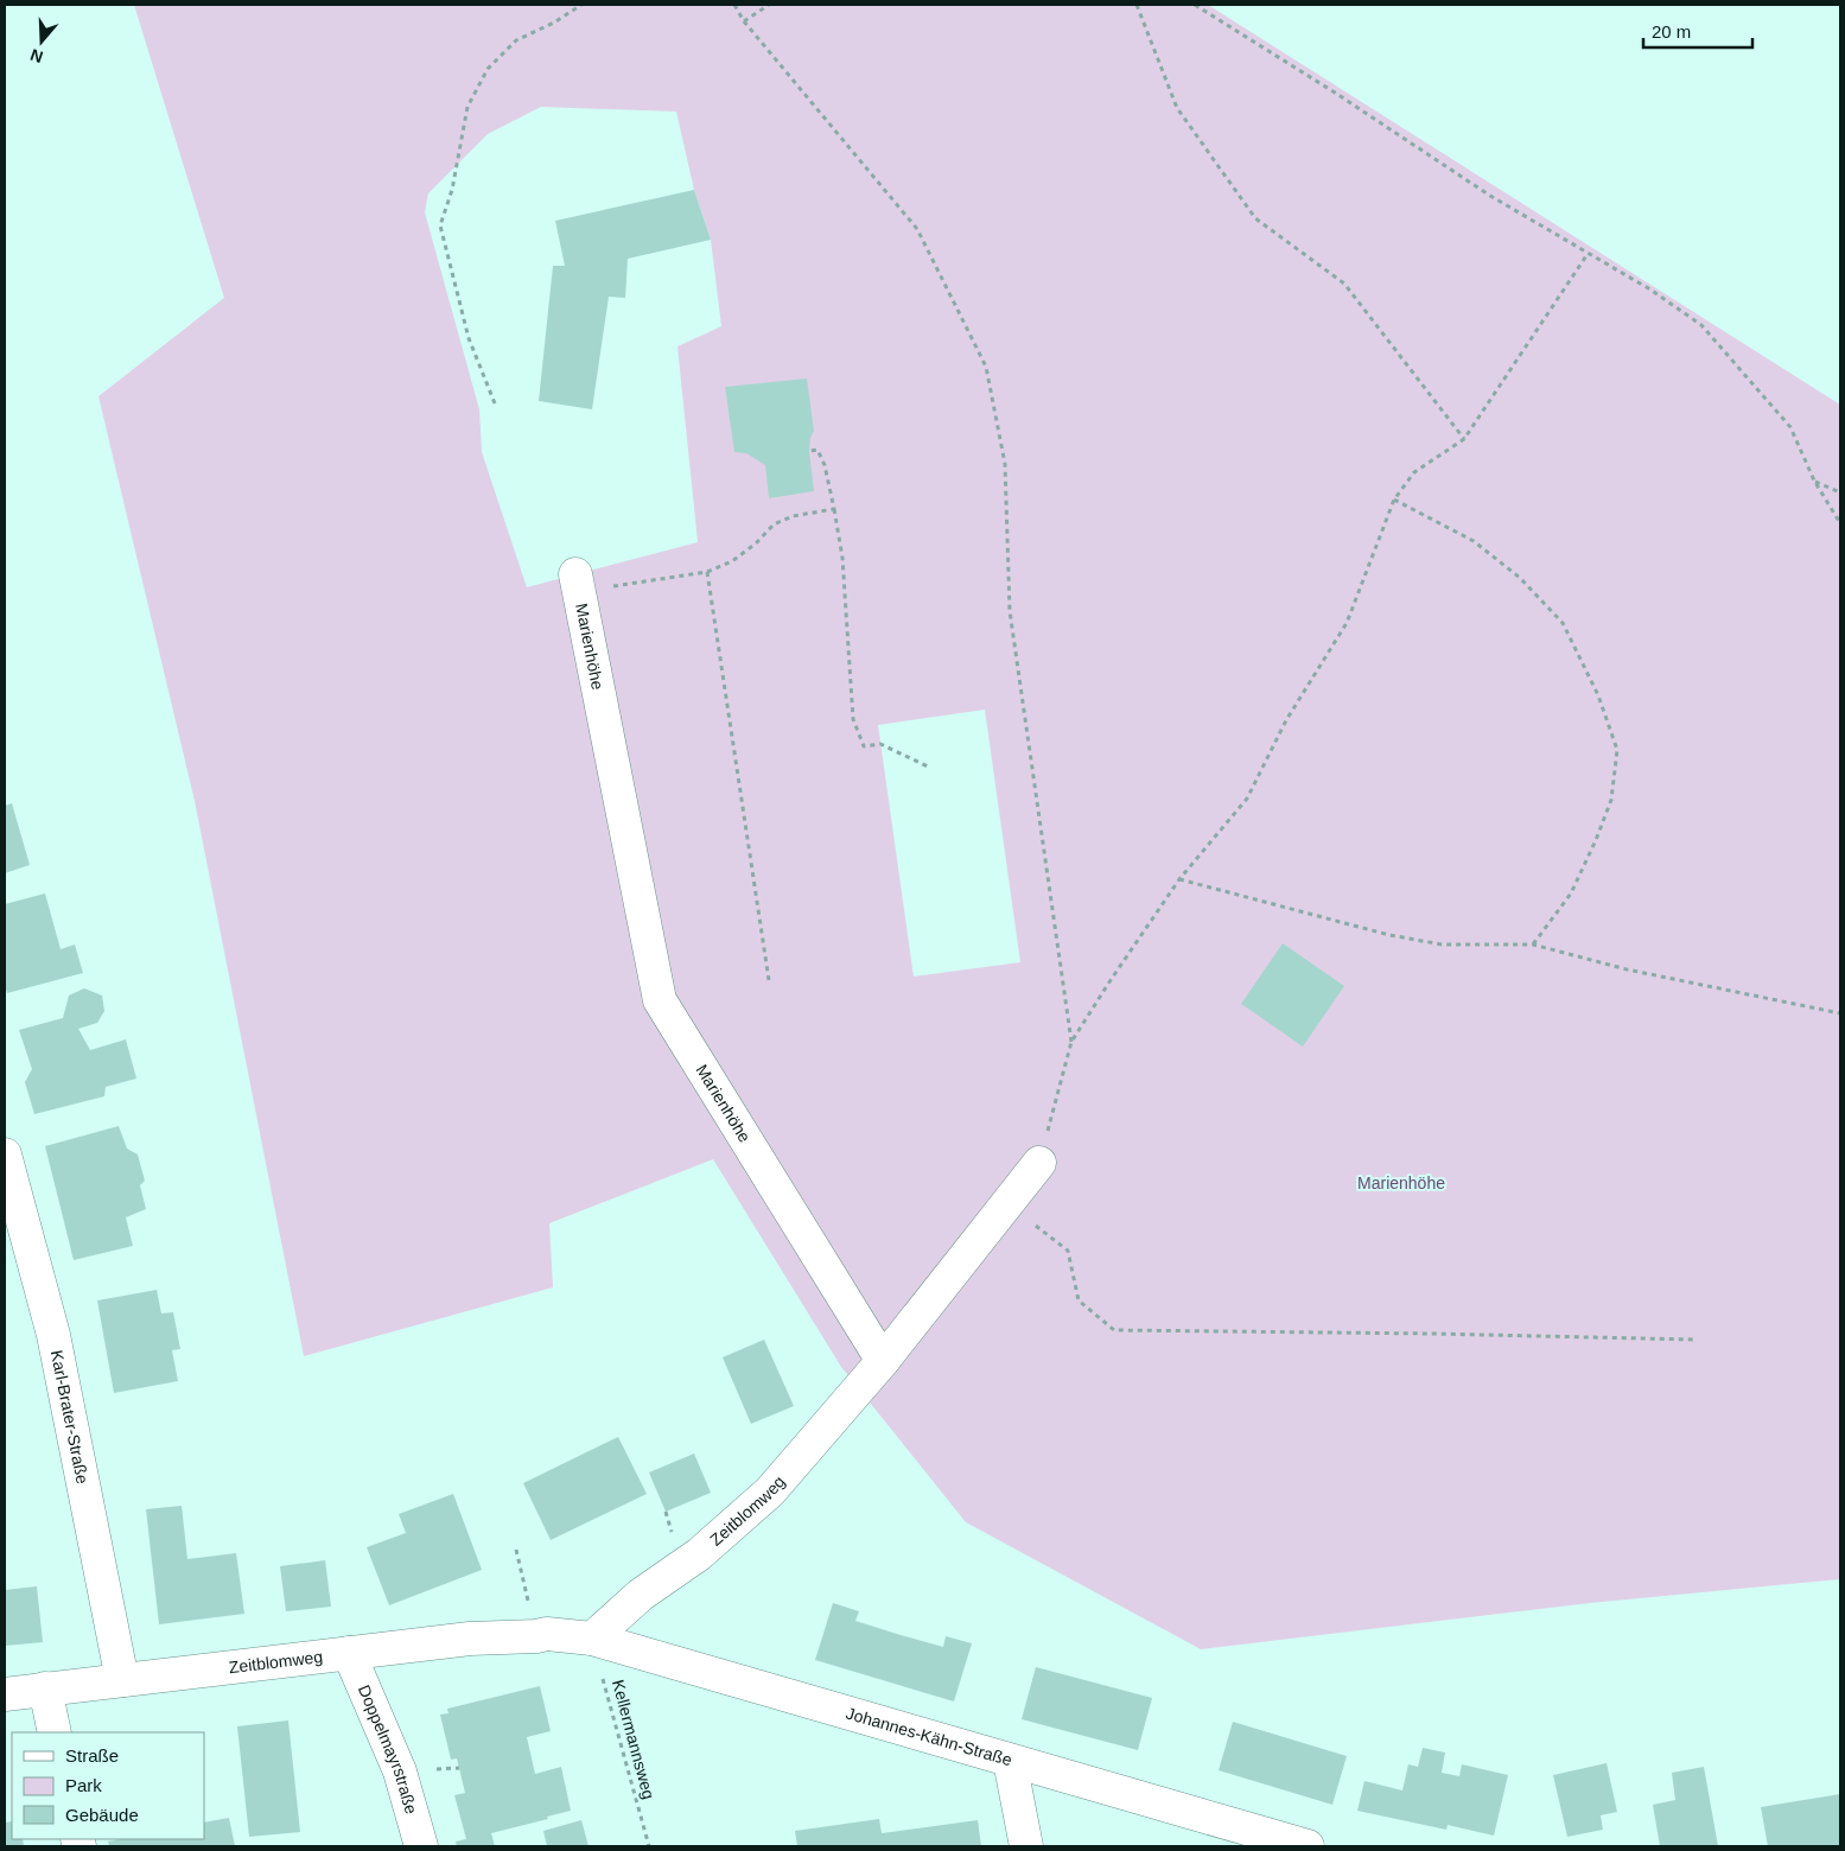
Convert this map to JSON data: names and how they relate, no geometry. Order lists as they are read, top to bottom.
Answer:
{
  "streets": {
    "street": [
      "Marienhöhe",
      "Karl-Brater-Straße",
      "Zeitblomweg",
      "Johannes-Kähn-Straße",
      "Doppelmayrstraße"
    ],
    "path": ["Kellermannsweg"]
  },
  "crossings": [
    ["Marienhöhe", "Zeitblomweg"],
    ["Karl-Brater-Straße", "Zeitblomweg"],
    ["Zeitblomweg", "Johannes-Kähn-Straße"],
    ["Zeitblomweg", "Kellermannsweg"],
    ["Zeitblomweg", "Doppelmayrstraße"],
    ["Johannes-Kähn-Straße", "Kellermannsweg"]
  ],
  "parks": ["Marienhöhe"],
  "legend": ["Straße", "Park", "Gebäude"],
  "scale_bar": "20 m",
  "north": "bottom"
}
